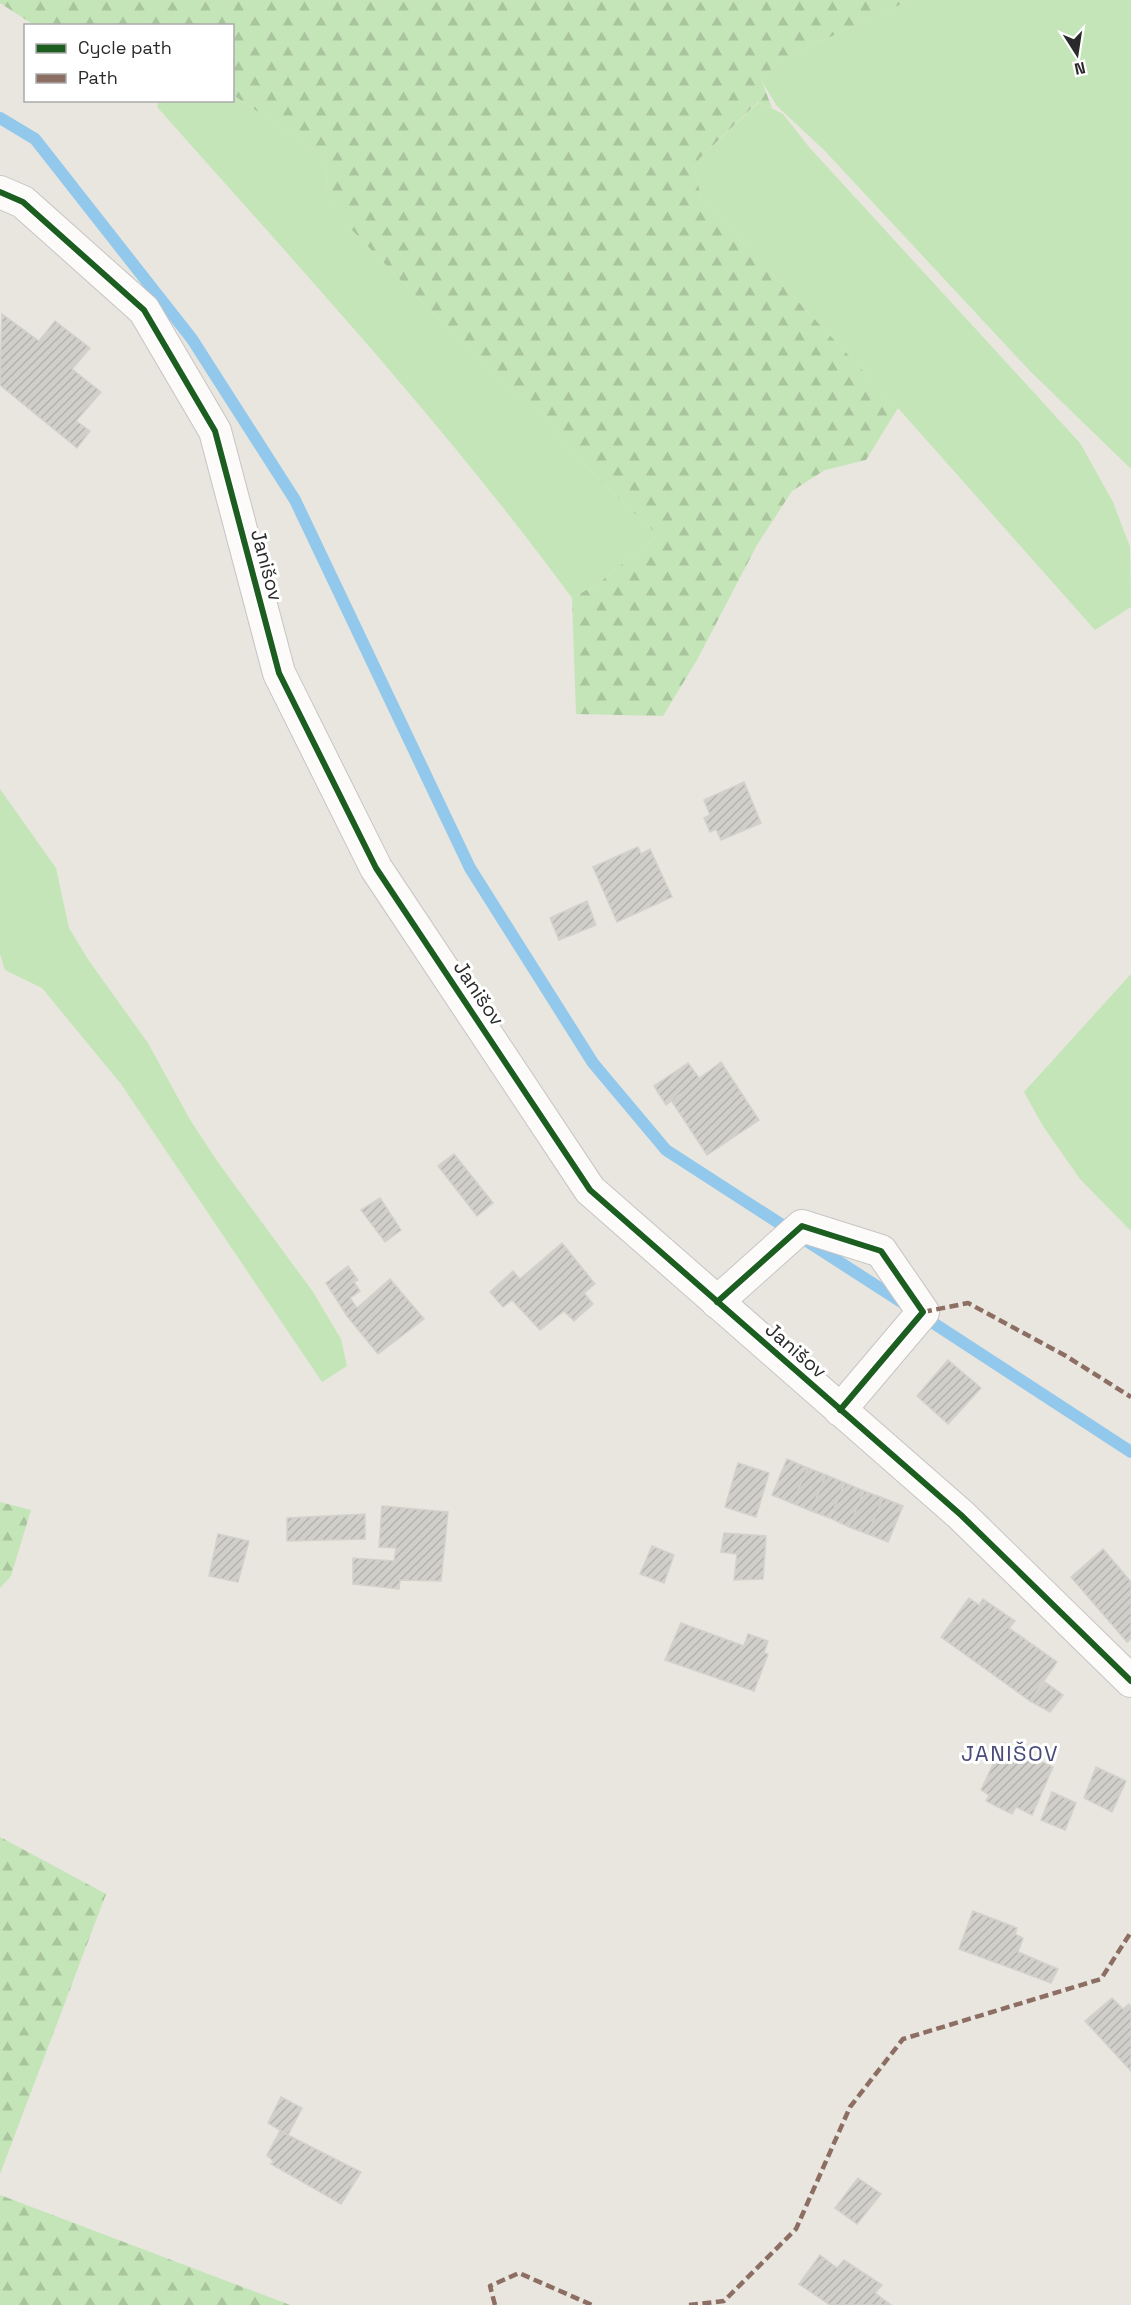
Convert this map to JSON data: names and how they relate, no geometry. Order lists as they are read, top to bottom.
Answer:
{
  "streets": {
    "street": ["Janišov"]
  },
  "districts": ["JANIŠOV"],
  "legend": ["Cycle path", "Path"],
  "north": "bottom"
}
